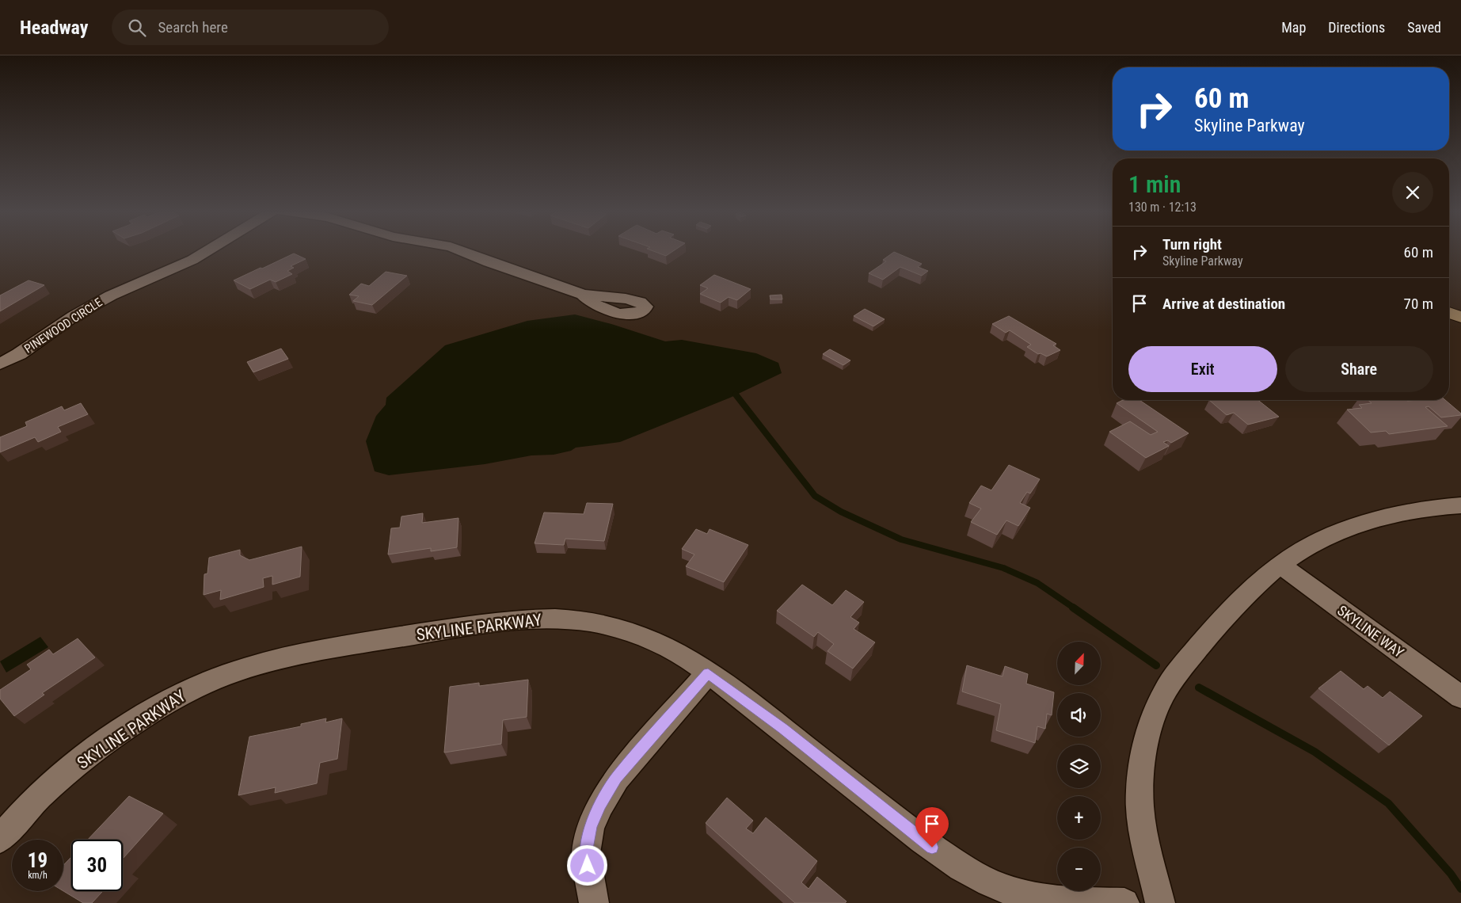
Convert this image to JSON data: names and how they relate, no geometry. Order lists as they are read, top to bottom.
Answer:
{
  "streets": {
    "street": ["PINEWOOD CIRCLE", "SKYLINE PARKWAY", "SKYLINE WAY"]
  },
  "north": "top right",
  "page": {
    "header": "Headway",
    "search": "Search here",
    "nav": ["Map", "Directions", "Saved"],
    "turn": ["60 m", "Skyline Parkway"],
    "heading": ["1 min", "130 m · 12:13"],
    "list": [
      {
        "name": "Turn right",
        "note": "Skyline Parkway",
        "value": "60 m"
      },
      {
        "name": "Arrive at destination",
        "value": "70 m"
      }
    ],
    "buttons": ["Exit", "Share"],
    "map_buttons": ["+", "−"],
    "speed": "19 km/h",
    "limit": "30"
  }
}
